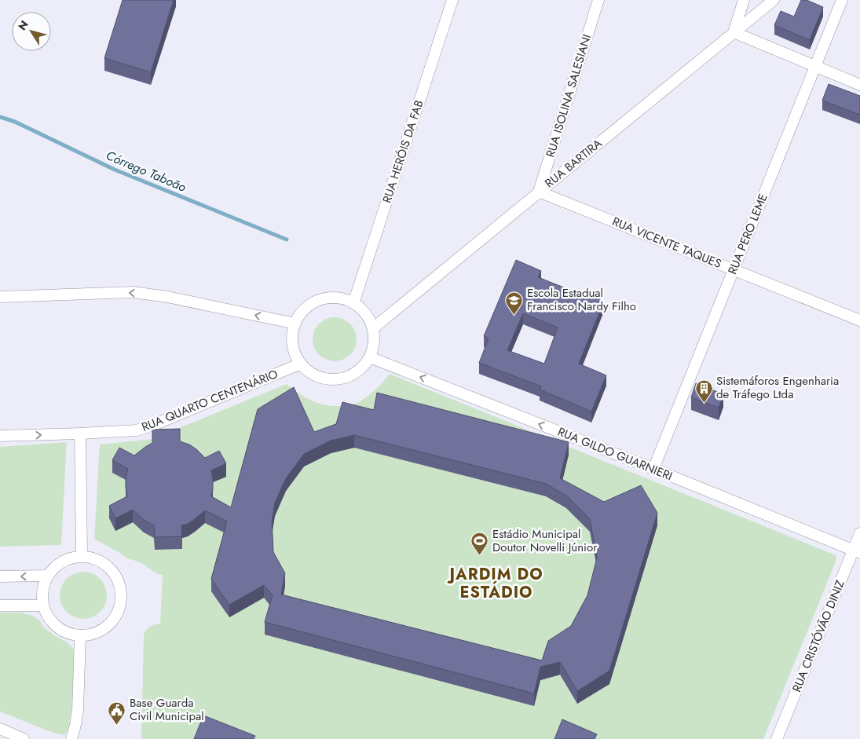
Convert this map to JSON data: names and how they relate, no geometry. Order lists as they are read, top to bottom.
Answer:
{
  "streets": {
    "street": [
      "RUA ISOLINA SALESIANI",
      "RUA HERÓIS DA FAB",
      "RUA BARTIRA",
      "RUA PERO LEME",
      "RUA VICENTE TAQUES",
      "RUA QUARTO CENTENÁRIO",
      "RUA GILDO GUARNIERI",
      "RUA CRISTÓVÃO DINIZ"
    ]
  },
  "crossings": [
    ["RUA ISOLINA SALESIANI", "RUA BARTIRA"],
    ["RUA ISOLINA SALESIANI", "RUA VICENTE TAQUES"],
    ["RUA HERÓIS DA FAB", "RUA BARTIRA"],
    ["RUA HERÓIS DA FAB", "RUA QUARTO CENTENÁRIO"],
    ["RUA HERÓIS DA FAB", "RUA GILDO GUARNIERI"],
    ["RUA BARTIRA", "RUA VICENTE TAQUES"],
    ["RUA BARTIRA", "RUA QUARTO CENTENÁRIO"],
    ["RUA BARTIRA", "RUA GILDO GUARNIERI"],
    ["RUA PERO LEME", "RUA VICENTE TAQUES"],
    ["RUA PERO LEME", "RUA GILDO GUARNIERI"],
    ["RUA QUARTO CENTENÁRIO", "RUA GILDO GUARNIERI"],
    ["RUA GILDO GUARNIERI", "RUA CRISTÓVÃO DINIZ"]
  ],
  "one_way": ["RUA GILDO GUARNIERI"],
  "districts": ["JARDIM DO ESTÁDIO"],
  "water": ["Córrego Taboão"],
  "places": {
    "school or university": ["Escola Estadual Francisco Nardy Filho"],
    "building": ["Sistemáforos Engenharia de Tráfego Ltda"],
    "sports": ["Estádio Municipal Doutor Novelli Júnior"],
    "public building": ["Base Guarda Civil Municipal"]
  },
  "north": "top left"
}
